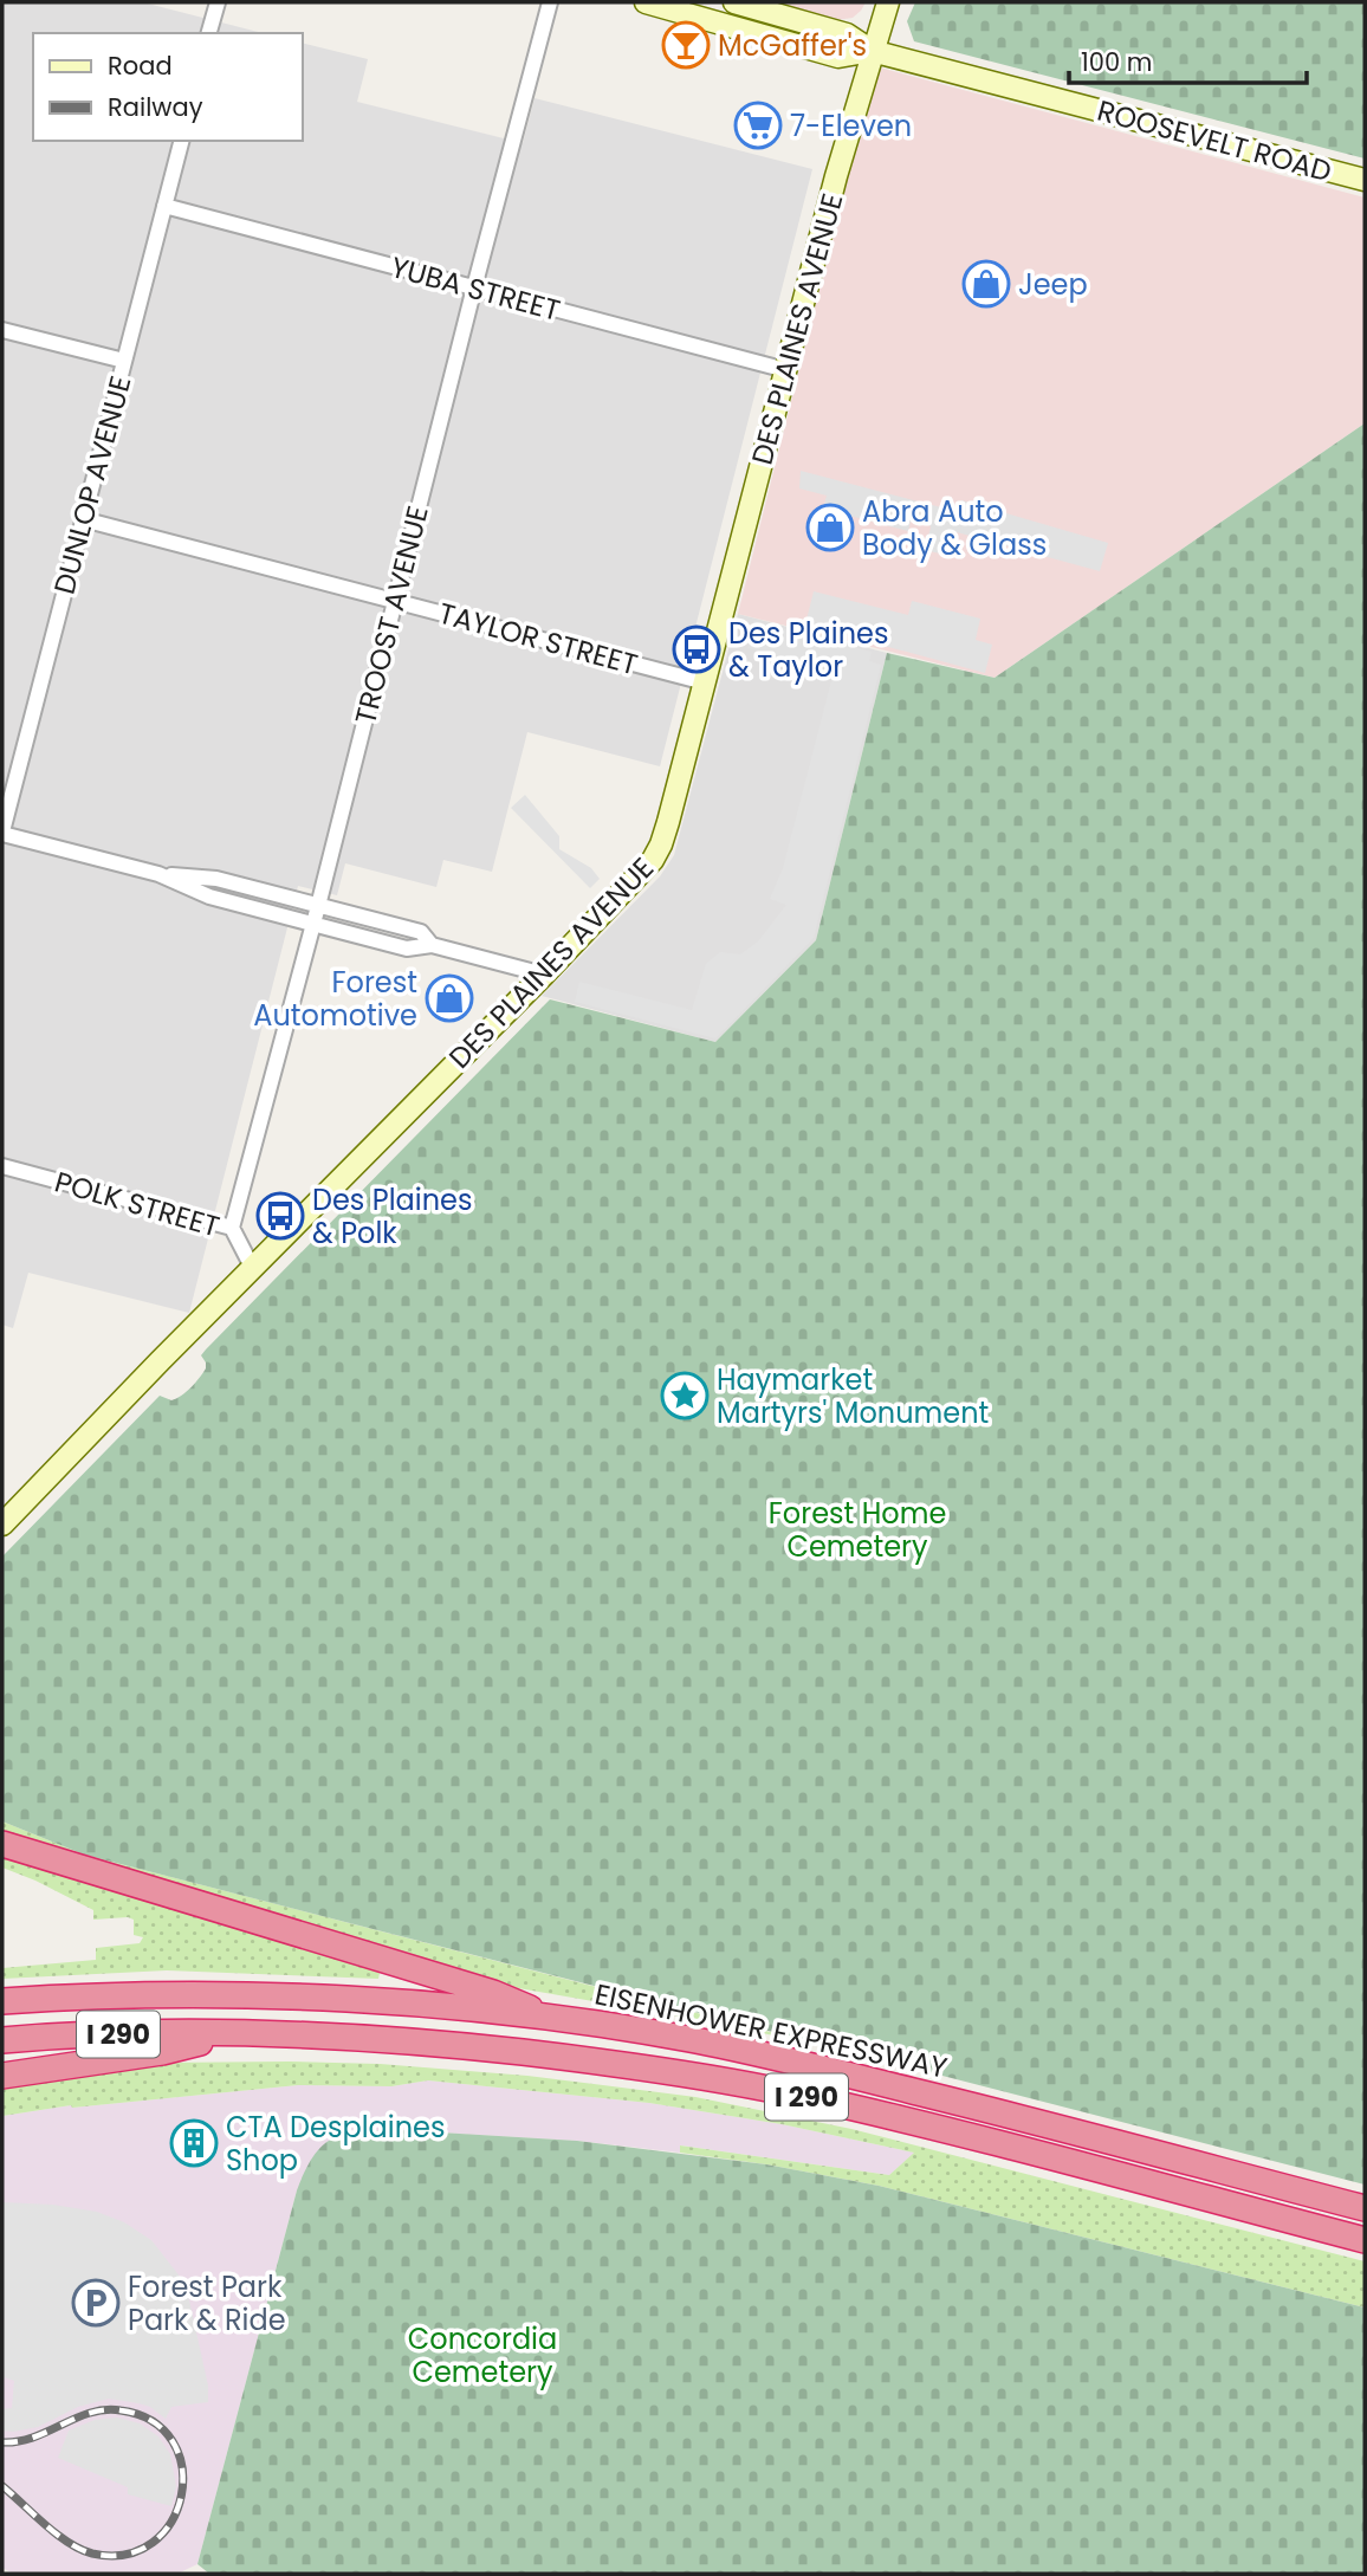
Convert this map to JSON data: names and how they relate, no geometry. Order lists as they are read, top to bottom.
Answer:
{
  "streets": {
    "highway": ["EISENHOWER EXPRESSWAY", "I 290"],
    "main road": ["ROOSEVELT ROAD", "DES PLAINES AVENUE"],
    "street": [
      "YUBA STREET",
      "DUNLOP AVENUE",
      "TROOST AVENUE",
      "TAYLOR STREET",
      "POLK STREET"
    ]
  },
  "crossings": [
    ["ROOSEVELT ROAD", "DES PLAINES AVENUE"],
    ["YUBA STREET", "DES PLAINES AVENUE"],
    ["YUBA STREET", "DUNLOP AVENUE"],
    ["YUBA STREET", "TROOST AVENUE"],
    ["DES PLAINES AVENUE", "TAYLOR STREET"],
    ["DES PLAINES AVENUE", "POLK STREET"],
    ["DUNLOP AVENUE", "TAYLOR STREET"],
    ["TROOST AVENUE", "TAYLOR STREET"],
    ["TROOST AVENUE", "POLK STREET"]
  ],
  "parks": ["Forest Home Cemetery", "Concordia Cemetery"],
  "places": {
    "bar": ["McGaffer's"],
    "supermarket": ["7-Eleven"],
    "shop": ["Jeep", "Abra Auto Body & Glass", "Forest Automotive"],
    "bus stop": ["Des Plaines & Taylor", "Des Plaines & Polk"],
    "place": ["Haymarket Martyrs' Monument"],
    "building": ["CTA Desplaines Shop"],
    "parking": ["Forest Park Park & Ride"]
  },
  "legend": ["Road", "Railway"],
  "scale_bar": "100 m"
}
